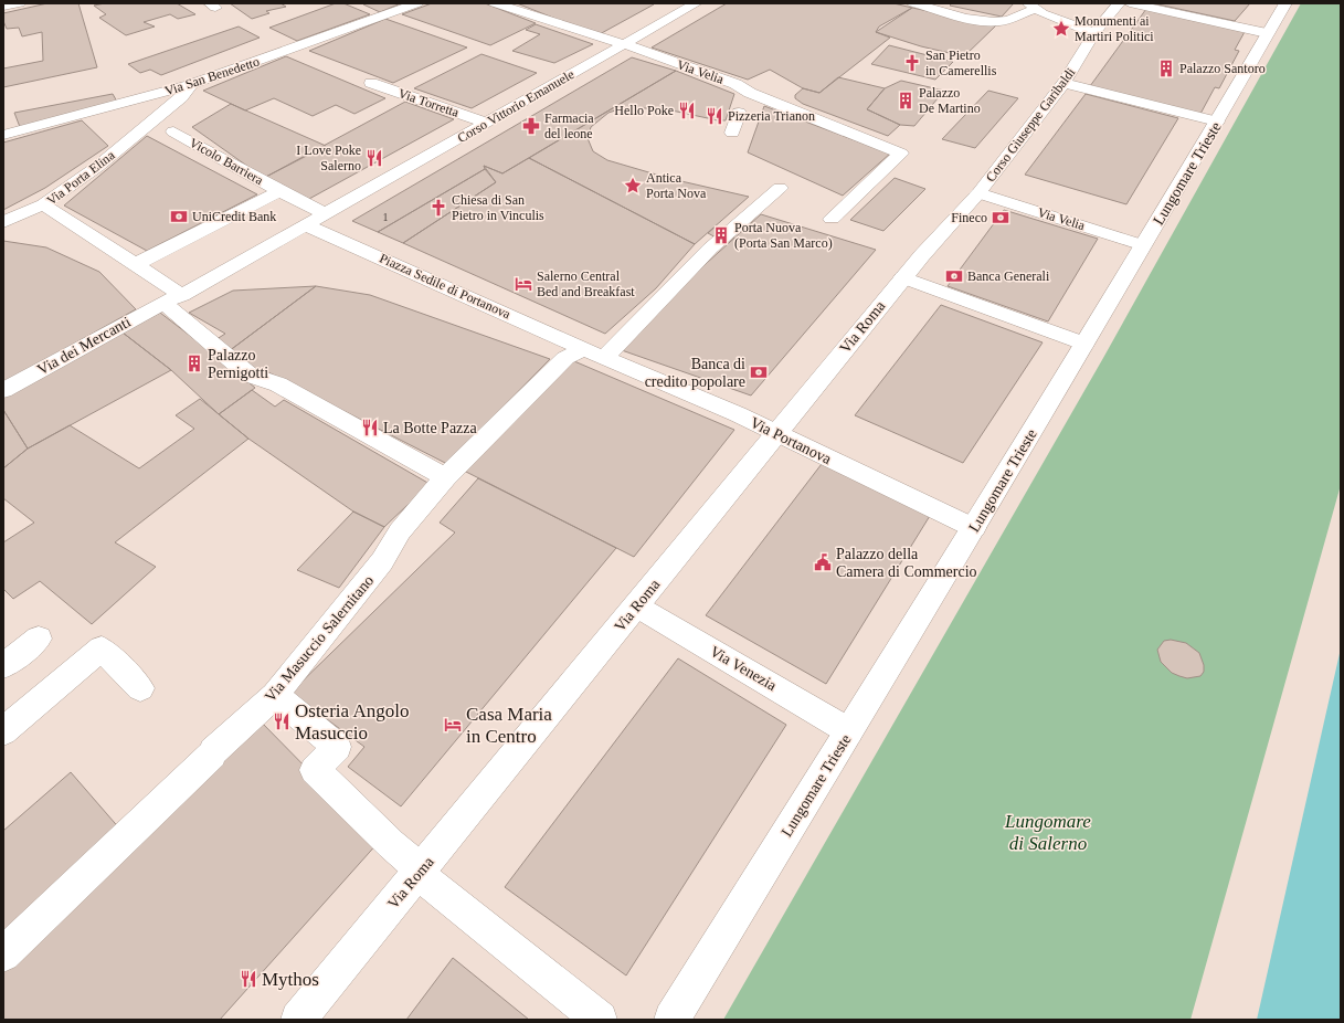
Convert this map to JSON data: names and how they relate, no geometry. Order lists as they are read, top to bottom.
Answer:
{
  "streets": {
    "street": [
      "Via Velia",
      "Via San Benedetto",
      "Via Torretta",
      "Corso Vittorio Emanuele",
      "Corso Giuseppe Garibaldi",
      "Vicolo Barriera",
      "Lungomare Trieste",
      "Via Porta Elina",
      "Piazza Sedile di Portanova",
      "Via Roma",
      "Via dei Mercanti",
      "Via Portanova",
      "Via Masuccio Salernitano",
      "Via Venezia"
    ]
  },
  "crossings": [
    ["Via Velia", "Corso Vittorio Emanuele"],
    ["Via Velia", "Corso Giuseppe Garibaldi"],
    ["Via Velia", "Lungomare Trieste"],
    ["Via Velia", "Via Roma"],
    ["Via San Benedetto", "Via Porta Elina"],
    ["Via Torretta", "Corso Vittorio Emanuele"],
    ["Corso Giuseppe Garibaldi", "Via Roma"],
    ["Lungomare Trieste", "Via Portanova"],
    ["Lungomare Trieste", "Via Venezia"],
    ["Piazza Sedile di Portanova", "Via Portanova"],
    ["Piazza Sedile di Portanova", "Via Masuccio Salernitano"],
    ["Via Roma", "Via Portanova"],
    ["Via Roma", "Via Venezia"],
    ["Via Portanova", "Via Masuccio Salernitano"]
  ],
  "parks": ["Lungomare di Salerno"],
  "places": {
    "place": ["Monumenti ai Martiri Politici", "Antica Porta Nova"],
    "church": ["San Pietro in Camerellis", "Chiesa di San Pietro in Vinculis"],
    "building": [
      "Palazzo Santoro",
      "Palazzo De Martino",
      "Porta Nuova (Porta San Marco)",
      "Palazzo Pernigotti"
    ],
    "restaurant": [
      "Hello Poke",
      "Pizzeria Trianon",
      "I Love Poke Salerno",
      "La Botte Pazza",
      "Osteria Angolo Masuccio",
      "Mythos"
    ],
    "pharmacy": ["Farmacia del leone"],
    "bank": [
      "UniCredit Bank",
      "Fineco",
      "Banca Generali",
      "Banca di credito popolare"
    ],
    "hotel": ["Salerno Central Bed and Breakfast", "Casa Maria in Centro"],
    "public building": ["Palazzo della Camera di Commercio"]
  },
  "house_numbers": ["1"]
}
